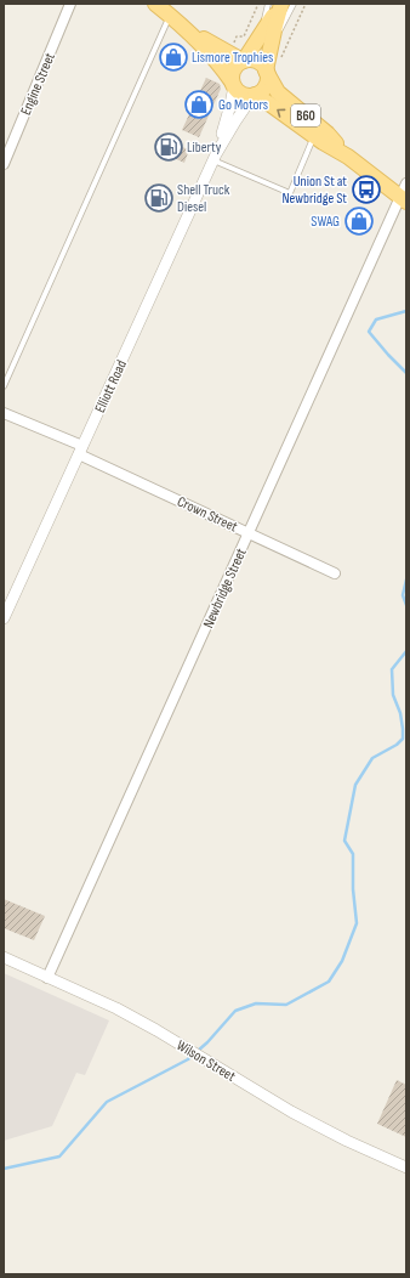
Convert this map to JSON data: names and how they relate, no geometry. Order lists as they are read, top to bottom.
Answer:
{
  "streets": {
    "main road": ["B60"],
    "street": [
      "Engine Street",
      "Elliott Road",
      "Crown Street",
      "Newbridge Street",
      "Wilson Street"
    ]
  },
  "crossings": [
    ["B60", "Elliott Road"],
    ["B60", "Newbridge Street"],
    ["Elliott Road", "Crown Street"],
    ["Crown Street", "Newbridge Street"],
    ["Newbridge Street", "Wilson Street"]
  ],
  "places": {
    "shop": ["Lismore Trophies", "Go Motors", "SWAG"],
    "fuel station": ["Liberty", "Shell Truck Diesel"],
    "bus stop": ["Union St at Newbridge St"]
  }
}
